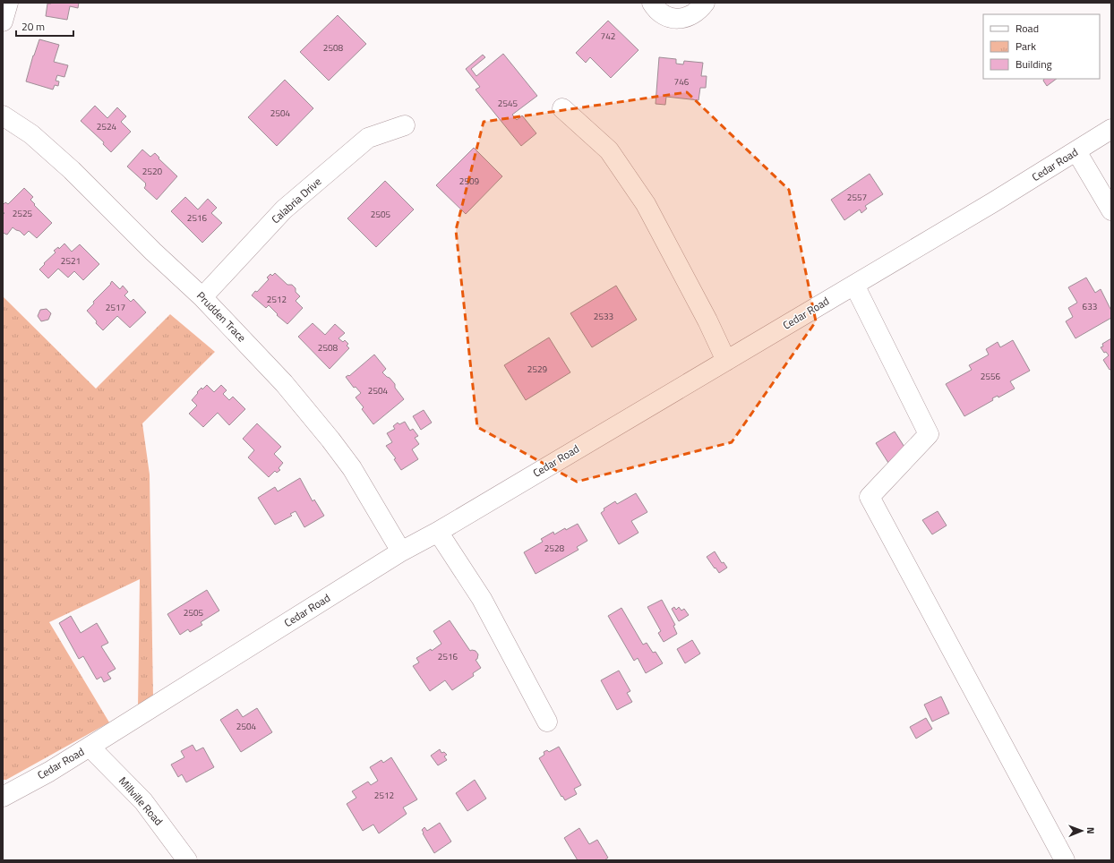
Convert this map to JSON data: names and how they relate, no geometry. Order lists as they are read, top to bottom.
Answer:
{
  "streets": {
    "street": [
      "Cedar Road",
      "Calabria Drive",
      "Prudden Trace",
      "Millville Road"
    ]
  },
  "crossings": [
    ["Cedar Road", "Prudden Trace"],
    ["Cedar Road", "Millville Road"],
    ["Calabria Drive", "Prudden Trace"]
  ],
  "house_numbers": [
    "742",
    "2508",
    "746",
    "2545",
    "2504",
    "2524",
    "2520",
    "2509",
    "2557",
    "2525",
    "2505",
    "2516",
    "2521",
    "2512",
    "633",
    "2517",
    "2533",
    "2508",
    "2529",
    "2556",
    "2504",
    "2528",
    "2505",
    "2516",
    "2504",
    "2512"
  ],
  "legend": ["Road", "Park", "Building"],
  "scale_bar": "20 m",
  "north": "right"
}
